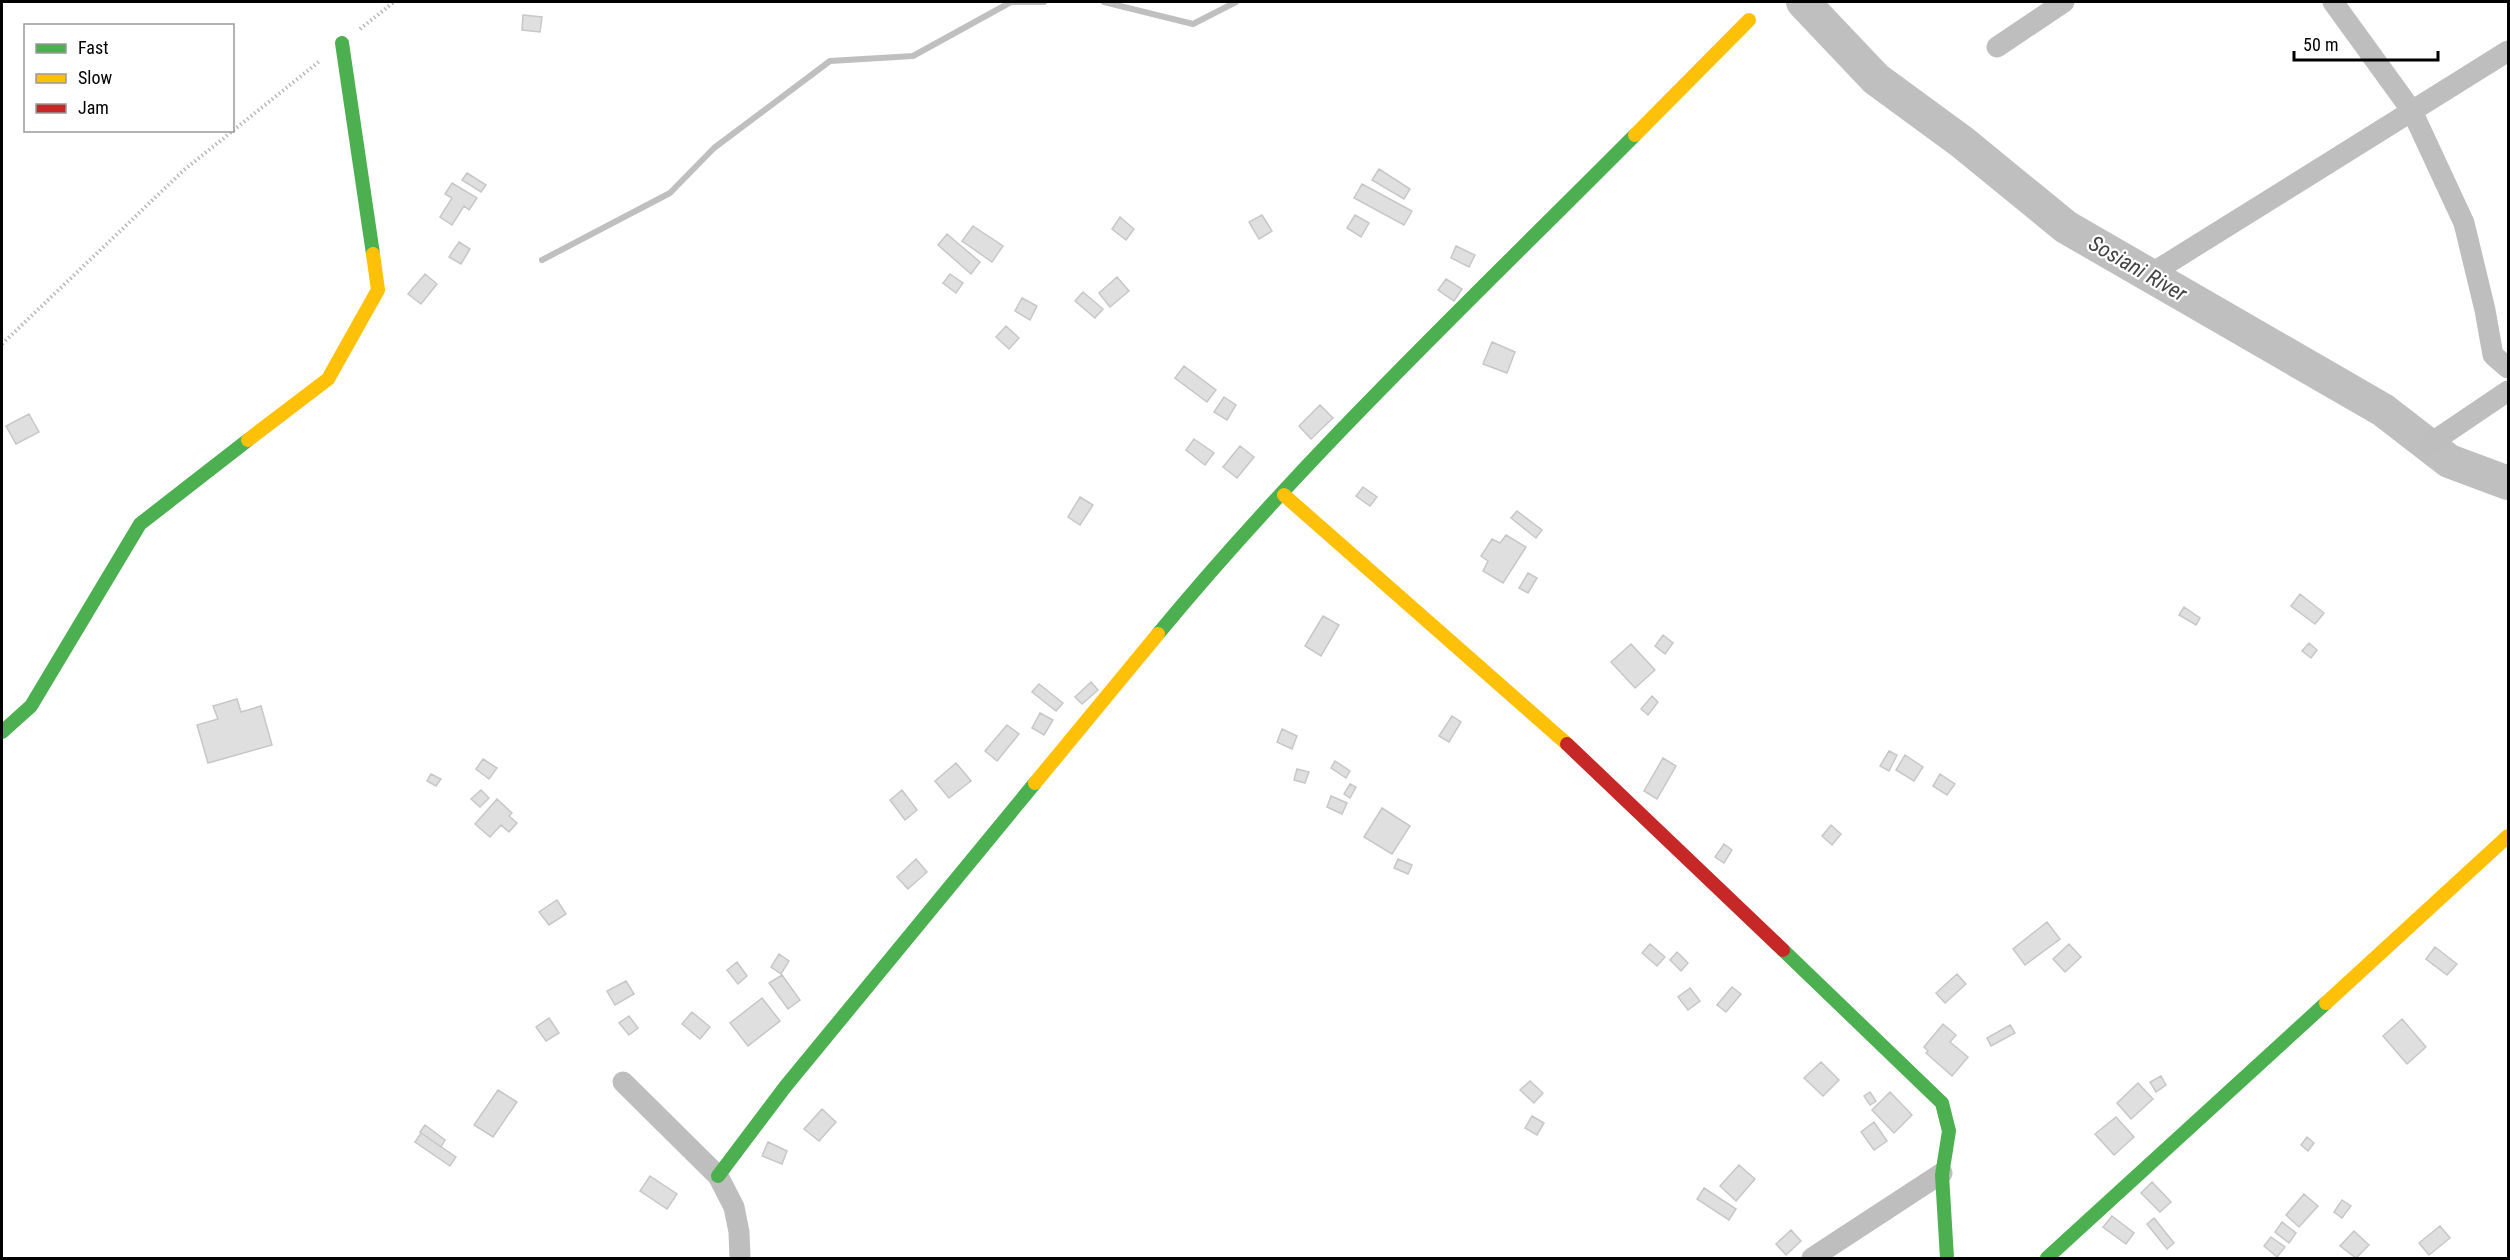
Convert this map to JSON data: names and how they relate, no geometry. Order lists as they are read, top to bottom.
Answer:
{
  "water": ["Sosiani River"],
  "legend": ["Fast", "Slow", "Jam"],
  "scale_bar": "50 m"
}
